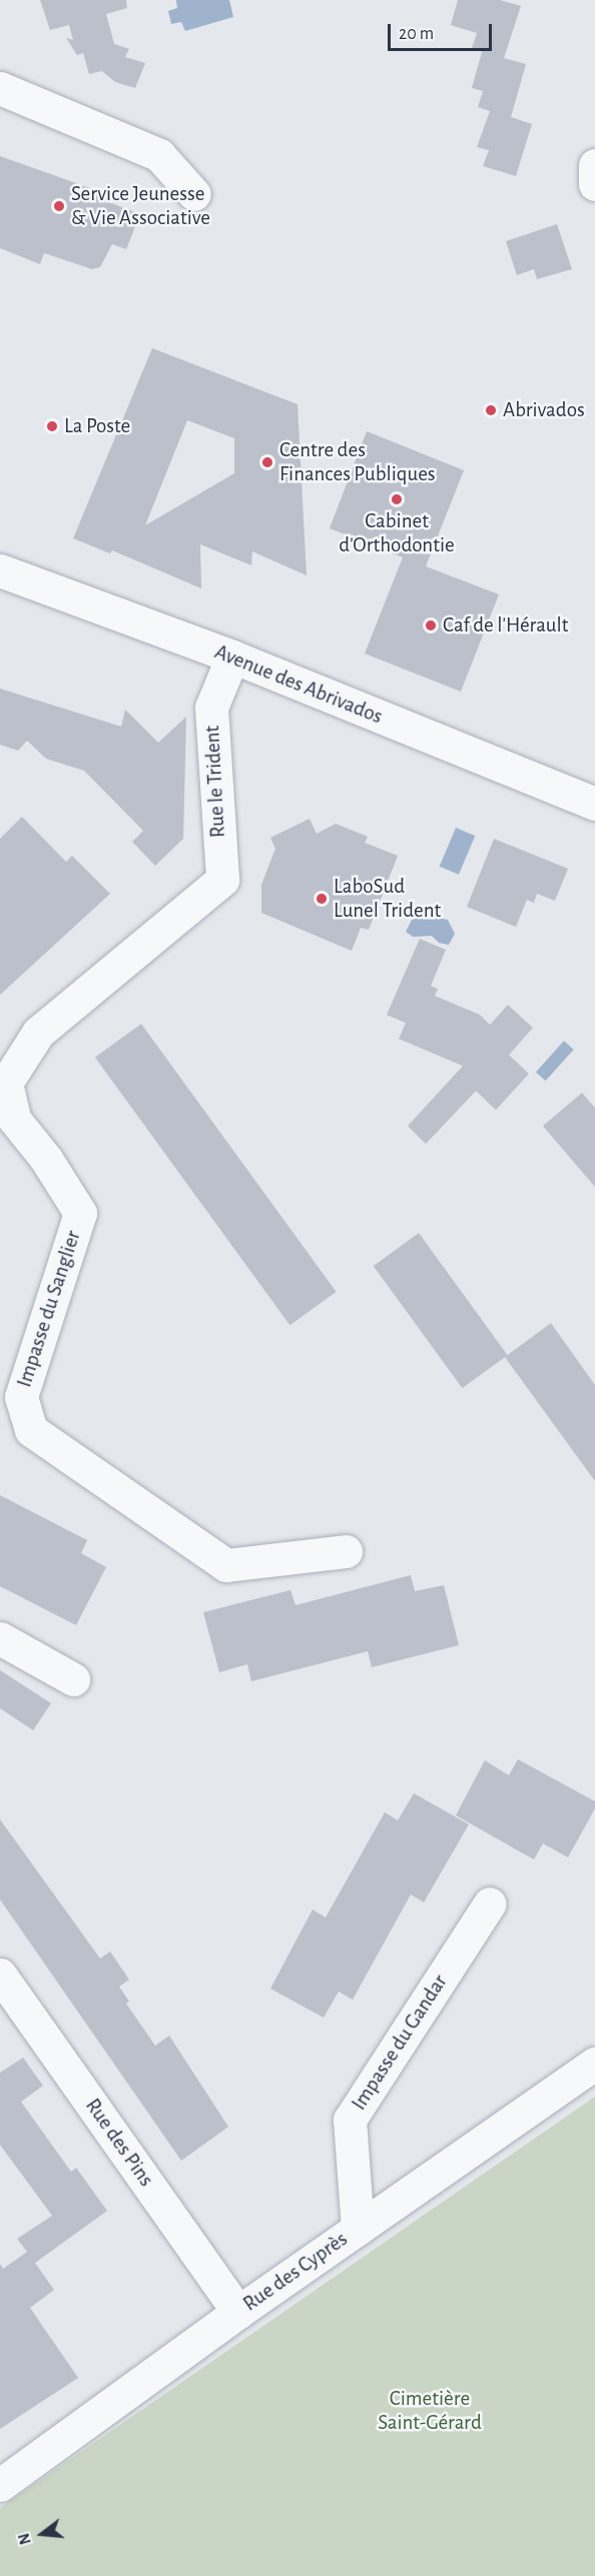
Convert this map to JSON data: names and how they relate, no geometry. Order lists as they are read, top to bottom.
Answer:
{
  "streets": {
    "street": [
      "Avenue des Abrivados",
      "Rue le Trident",
      "Impasse du Sanglier",
      "Impasse du Gandar",
      "Rue des Pins",
      "Rue des Cyprès"
    ]
  },
  "crossings": [
    ["Avenue des Abrivados", "Rue le Trident"],
    ["Rue le Trident", "Impasse du Sanglier"],
    ["Impasse du Gandar", "Rue des Cyprès"],
    ["Rue des Pins", "Rue des Cyprès"]
  ],
  "parks": ["Cimetière Saint-Gérard"],
  "places": [
    "Service Jeunesse & Vie Associative",
    "Abrivados",
    "La Poste",
    "Centre des Finances Publiques",
    "Cabinet d'Orthodontie",
    "Caf de l'Hérault",
    "LaboSud Lunel Trident"
  ],
  "scale_bar": "20 m",
  "north": "left"
}
